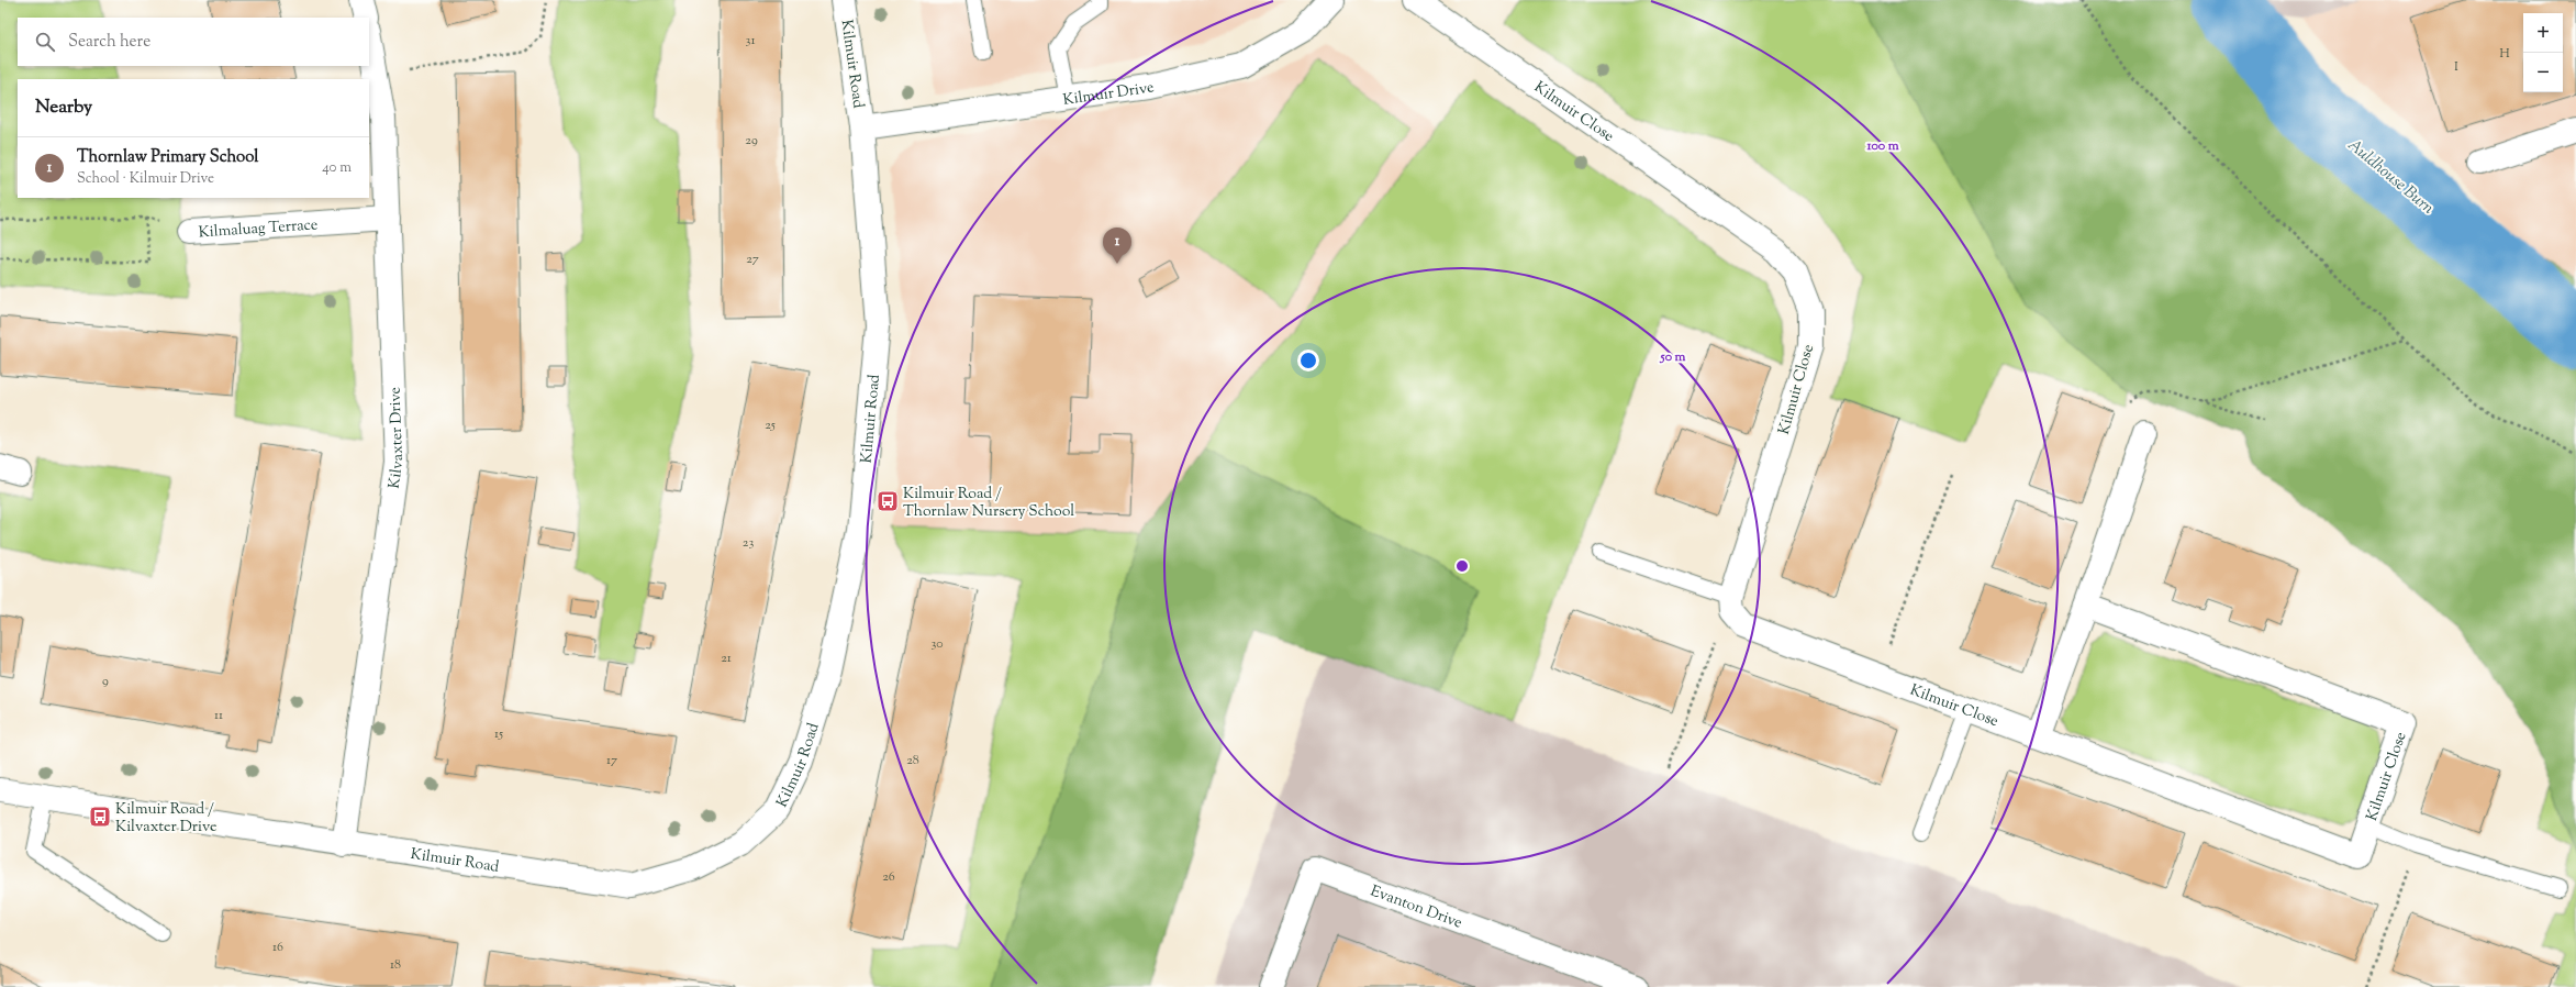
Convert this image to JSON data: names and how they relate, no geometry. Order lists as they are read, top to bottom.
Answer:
{
  "streets": {
    "street": [
      "Kilmuir Road",
      "Kilmuir Drive",
      "Kilmuir Close",
      "Kilmaluag Terrace",
      "Kilvaxter Drive",
      "Evanton Drive"
    ]
  },
  "crossings": [
    ["Kilmuir Road", "Kilmuir Drive"],
    ["Kilmuir Road", "Kilvaxter Drive"],
    ["Kilmaluag Terrace", "Kilvaxter Drive"]
  ],
  "water": ["Auldhouse Burn"],
  "places": {
    "bus stop": ["Kilmuir Road / Thornlaw Nursery School", "Kilmuir Road / Kilvaxter Drive"]
  },
  "house_numbers": [
    "31",
    "H",
    "I",
    "29",
    "27",
    "25",
    "23",
    "30",
    "21",
    "9",
    "11",
    "15",
    "17",
    "28",
    "26",
    "16",
    "18"
  ],
  "page": {
    "map_buttons": ["+", "−"],
    "search": "Search here",
    "heading": "Nearby",
    "list": [
      {
        "mark": "1",
        "name": "Thornlaw Primary School",
        "note": "School · Kilmuir Drive",
        "value": "40 m"
      }
    ],
    "pins": "1"
  },
  "rings": ["100 m", "50 m"]
}
